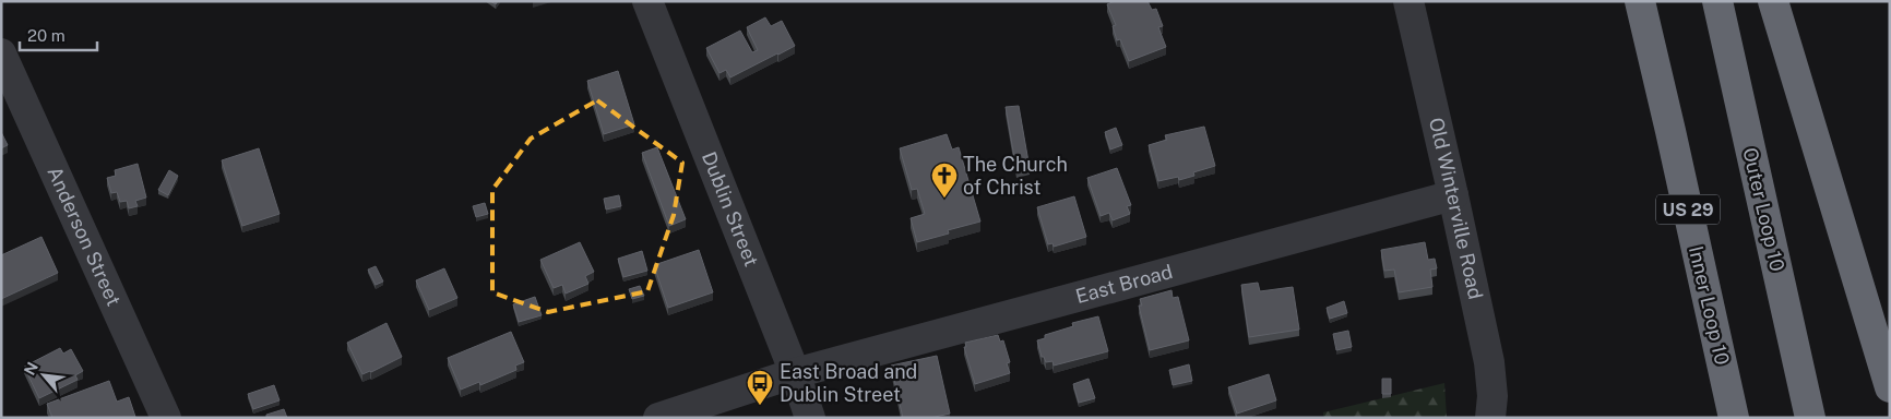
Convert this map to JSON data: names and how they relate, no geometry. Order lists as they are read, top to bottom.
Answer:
{
  "streets": {
    "highway": ["US 29", "Outer Loop 10", "Inner Loop 10"],
    "street": [
      "Old Winterville Road",
      "Dublin Street",
      "Anderson Street",
      "East Broad"
    ]
  },
  "crossings": [
    ["Old Winterville Road", "East Broad"],
    ["Dublin Street", "East Broad"]
  ],
  "places": {
    "church": ["The Church of Christ"],
    "bus stop": ["East Broad and Dublin Street"]
  },
  "scale_bar": "20 m",
  "north": "top left"
}
